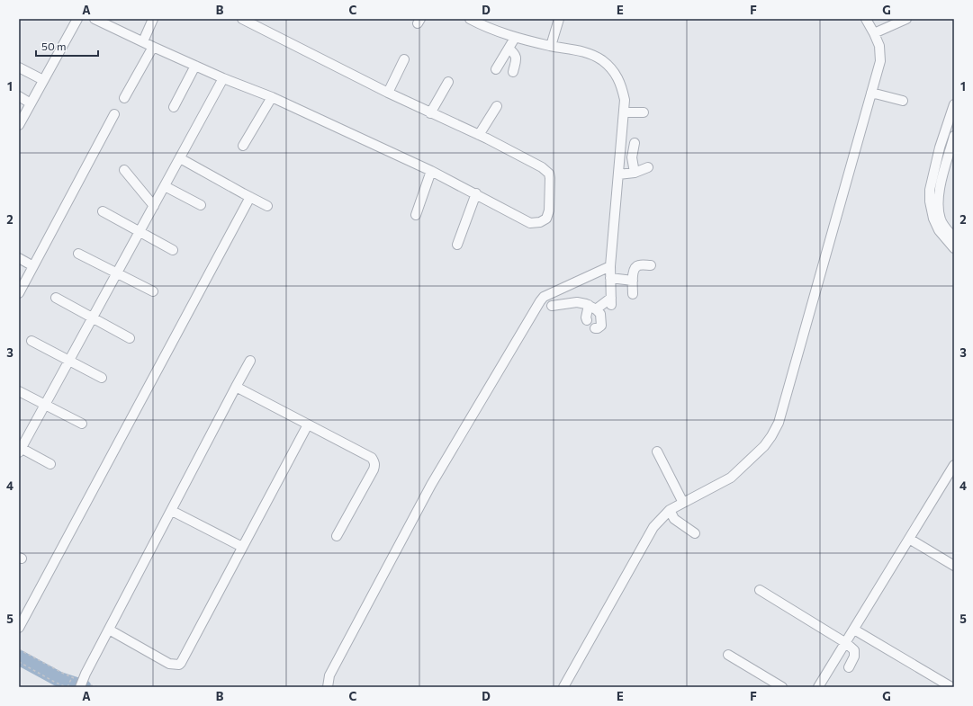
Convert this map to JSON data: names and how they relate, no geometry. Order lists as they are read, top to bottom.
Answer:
{
  "scale_bar": "50 m",
  "grid": {
    "columns": [
      "A",
      "B",
      "C",
      "D",
      "E",
      "F",
      "G"
    ],
    "rows": [
      "1",
      "2",
      "3",
      "4",
      "5"
    ]
  }
}
